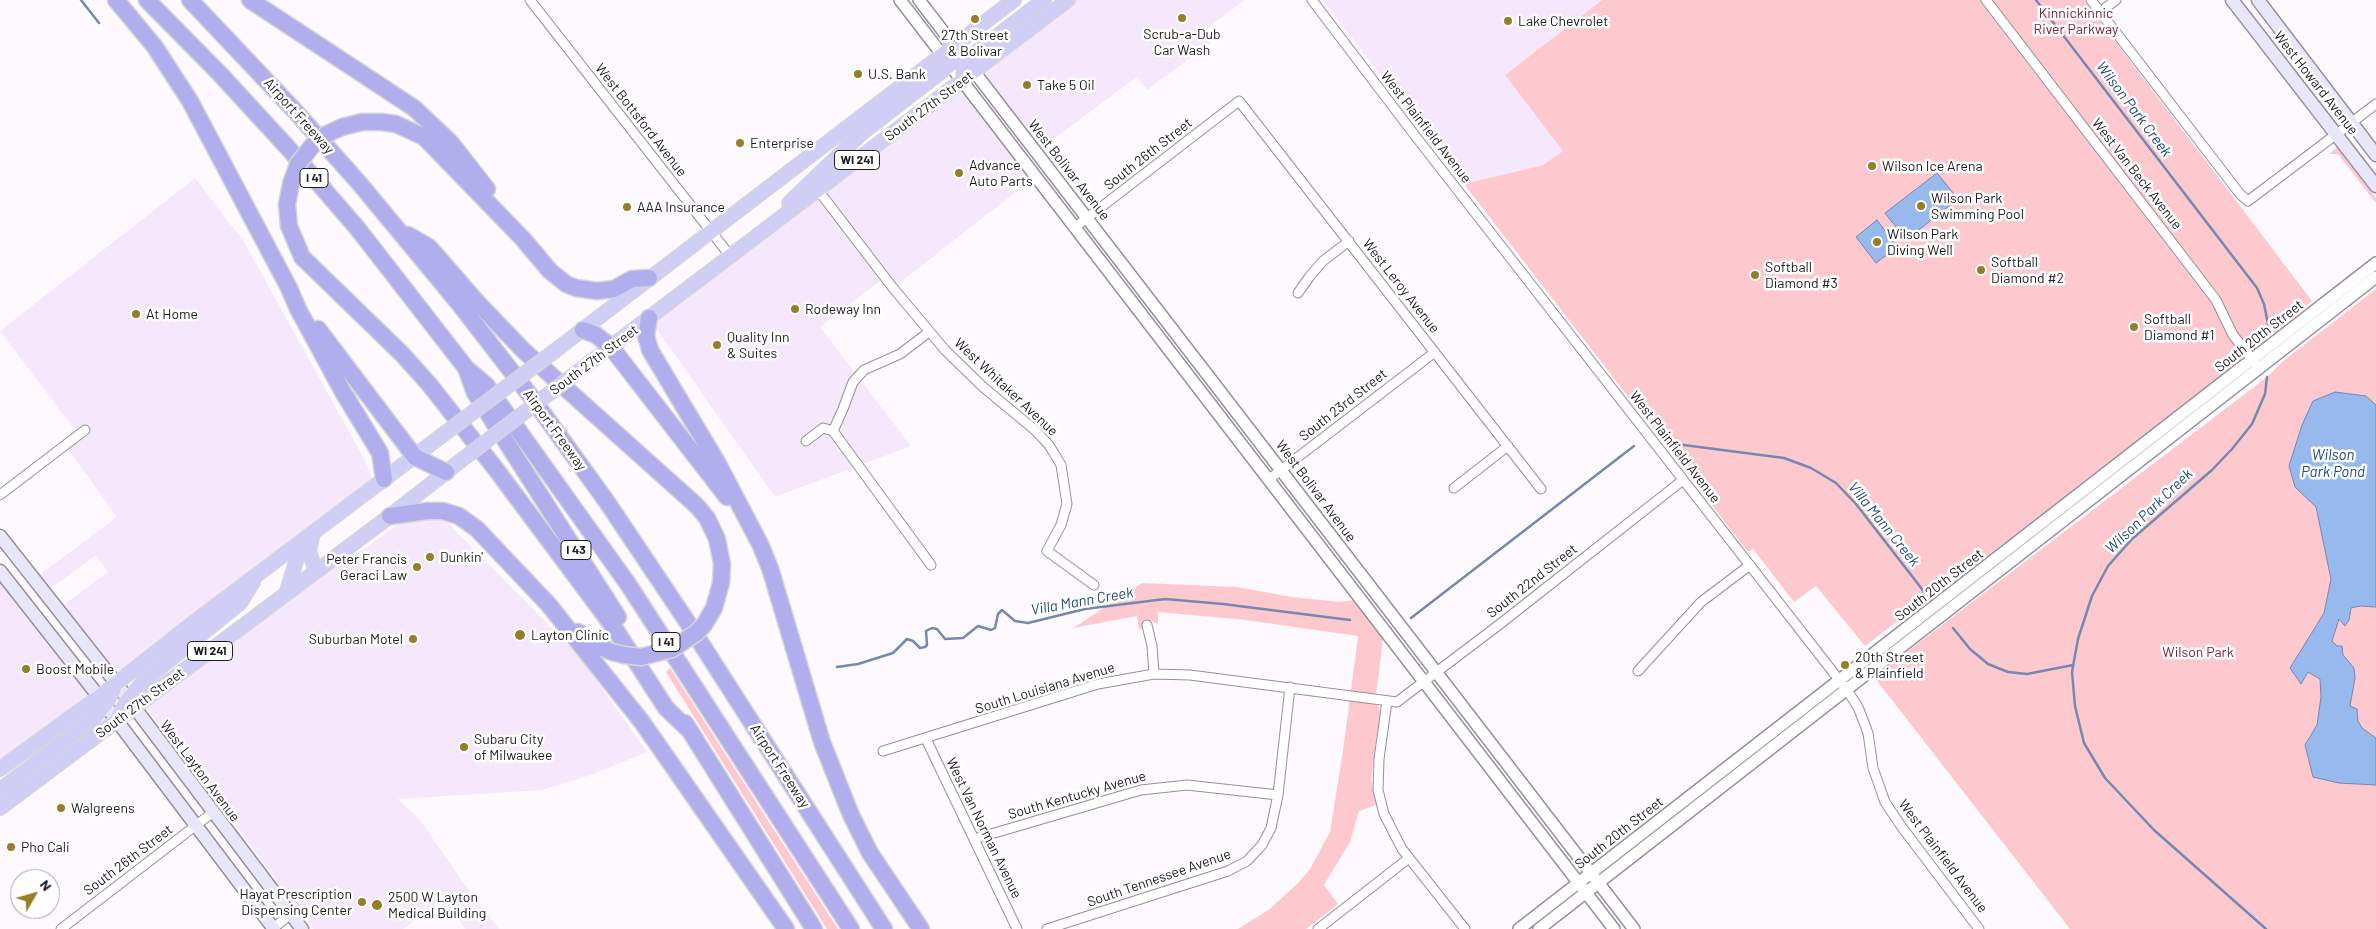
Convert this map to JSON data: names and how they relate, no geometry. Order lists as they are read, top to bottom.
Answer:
{
  "streets": {
    "highway": ["Airport Freeway", "I 41", "I 43"],
    "main road": [
      "West Howard Avenue",
      "South 27th Street",
      "WI 241",
      "West Layton Avenue"
    ],
    "street": [
      "West Bottsford Avenue",
      "West Plainfield Avenue",
      "South 26th Street",
      "West Bolivar Avenue",
      "West Van Beck Avenue",
      "West Leroy Avenue",
      "South 20th Street",
      "West Whitaker Avenue",
      "South 23rd Street",
      "South 22nd Street",
      "South Louisiana Avenue",
      "South Kentucky Avenue",
      "West Van Norman Avenue",
      "South Tennessee Avenue"
    ]
  },
  "crossings": [
    ["South 27th Street", "West Bottsford Avenue"],
    ["South 27th Street", "West Bolivar Avenue"],
    ["South 27th Street", "West Whitaker Avenue"],
    ["South 27th Street", "West Layton Avenue"],
    ["Airport Freeway", "I 41"],
    ["West Bottsford Avenue", "WI 241"],
    ["West Plainfield Avenue", "South 20th Street"],
    ["West Plainfield Avenue", "South 22nd Street"],
    ["South 26th Street", "West Bolivar Avenue"],
    ["South 26th Street", "West Leroy Avenue"],
    ["South 26th Street", "West Layton Avenue"],
    ["WI 241", "West Layton Avenue"],
    ["West Bolivar Avenue", "South 20th Street"],
    ["West Bolivar Avenue", "South 23rd Street"],
    ["West Bolivar Avenue", "South 22nd Street"],
    ["West Van Beck Avenue", "South 20th Street"],
    ["I 41", "I 43"],
    ["West Leroy Avenue", "South 23rd Street"],
    ["South 22nd Street", "South Louisiana Avenue"],
    ["South Louisiana Avenue", "West Van Norman Avenue"],
    ["South Louisiana Avenue", "South Tennessee Avenue"],
    ["South Kentucky Avenue", "West Van Norman Avenue"],
    ["South Kentucky Avenue", "South Tennessee Avenue"]
  ],
  "water": ["Wilson Park Creek", "Wilson Park Pond", "Villa Mann Creek"],
  "parks": ["Kinnickinnic River Parkway", "Wilson Park"],
  "places": [
    "Scrub-a-Dub Car Wash",
    "27th Street & Bolivar",
    "Lake Chevrolet",
    "U.S. Bank",
    "Take 5 Oil",
    "Enterprise",
    "Wilson Ice Arena",
    "Advance Auto Parts",
    "Wilson Park Swimming Pool",
    "AAA Insurance",
    "Wilson Park Diving Well",
    "Softball Diamond #2",
    "Softball Diamond #3",
    "Rodeway Inn",
    "At Home",
    "Softball Diamond #1",
    "Quality Inn & Suites",
    "Dunkin'",
    "Peter Francis Geraci Law",
    "Layton Clinic",
    "Suburban Motel",
    "20th Street & Plainfield",
    "Boost Mobile",
    "Subaru City of Milwaukee",
    "Walgreens",
    "Pho Cali",
    "Hayat Prescription Dispensing Center",
    "2500 W Layton Medical Building"
  ],
  "north": "top right"
}
